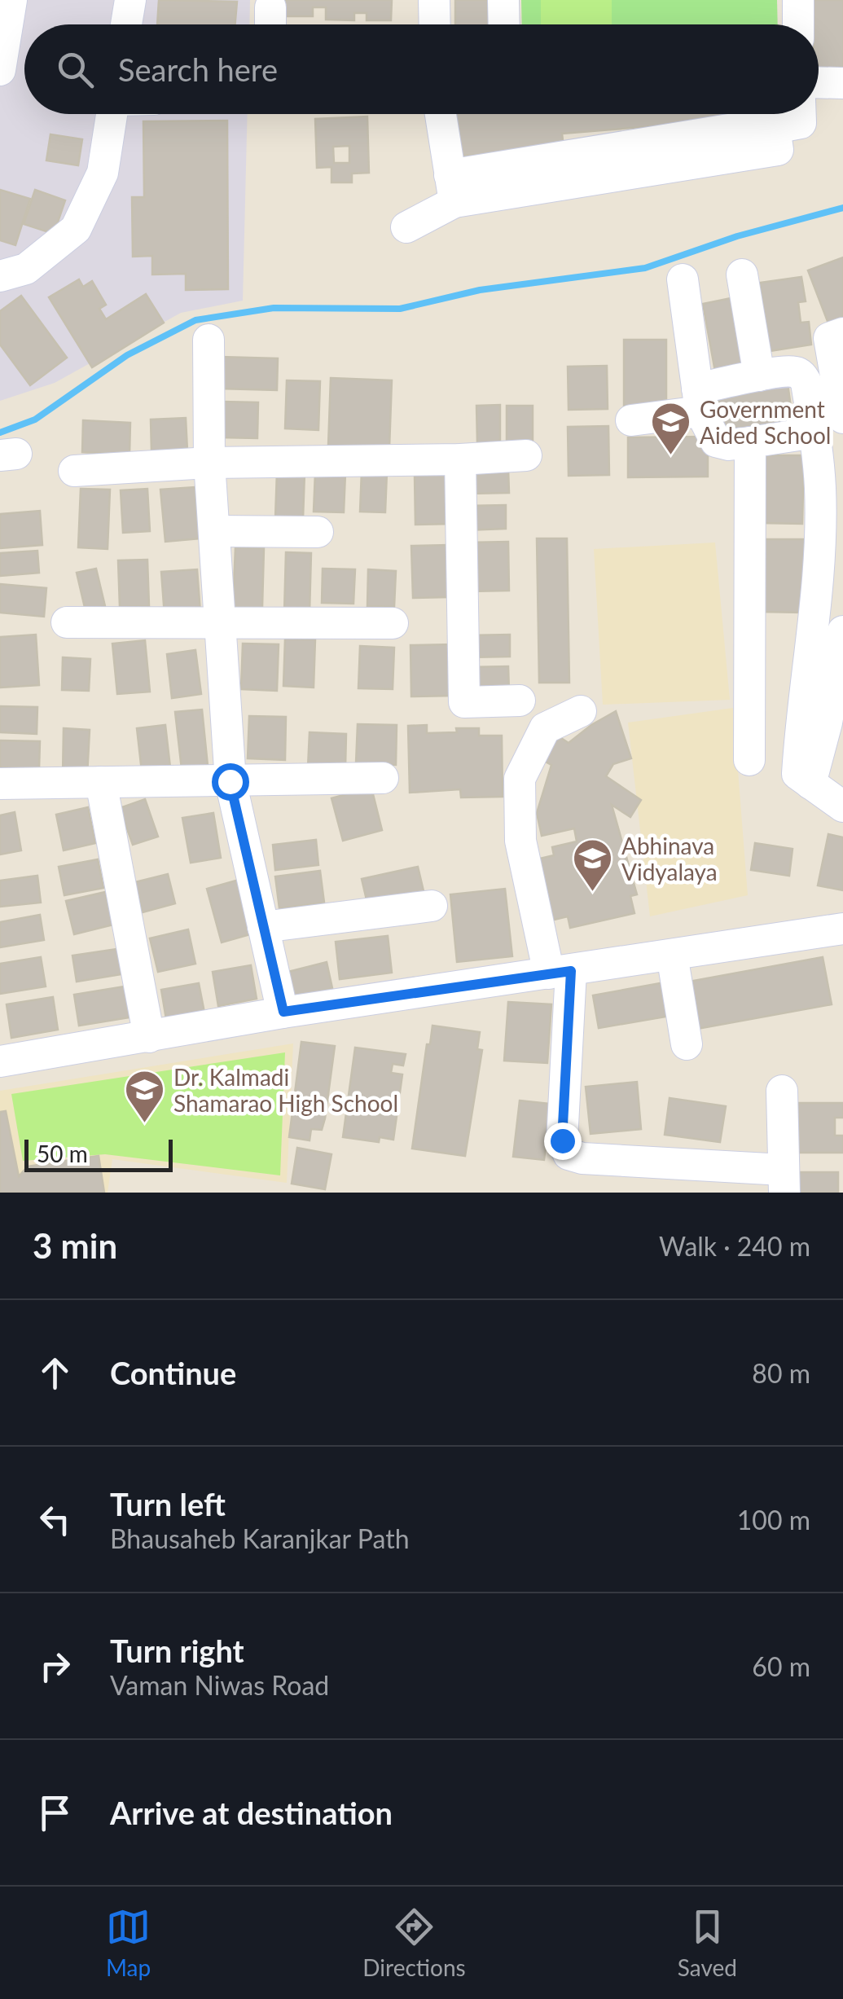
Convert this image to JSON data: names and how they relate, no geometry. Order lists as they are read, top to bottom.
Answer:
{
  "places": {
    "school or university": ["Government Aided School", "Abhinava Vidyalaya", "Dr. Kalmadi Shamarao High School"]
  },
  "scale_bar": "50 m",
  "page": {
    "search": "Search here",
    "scale": "50 m",
    "heading": ["3 min", "Walk · 240 m"],
    "list": [
      ["Continue", "80 m"],
      ["Turn left", "Bhausaheb Karanjkar Path", "100 m"],
      ["Turn right", "Vaman Niwas Road", "60 m"],
      "Arrive at destination"
    ],
    "nav": ["Map", "Directions", "Saved"]
  }
}
